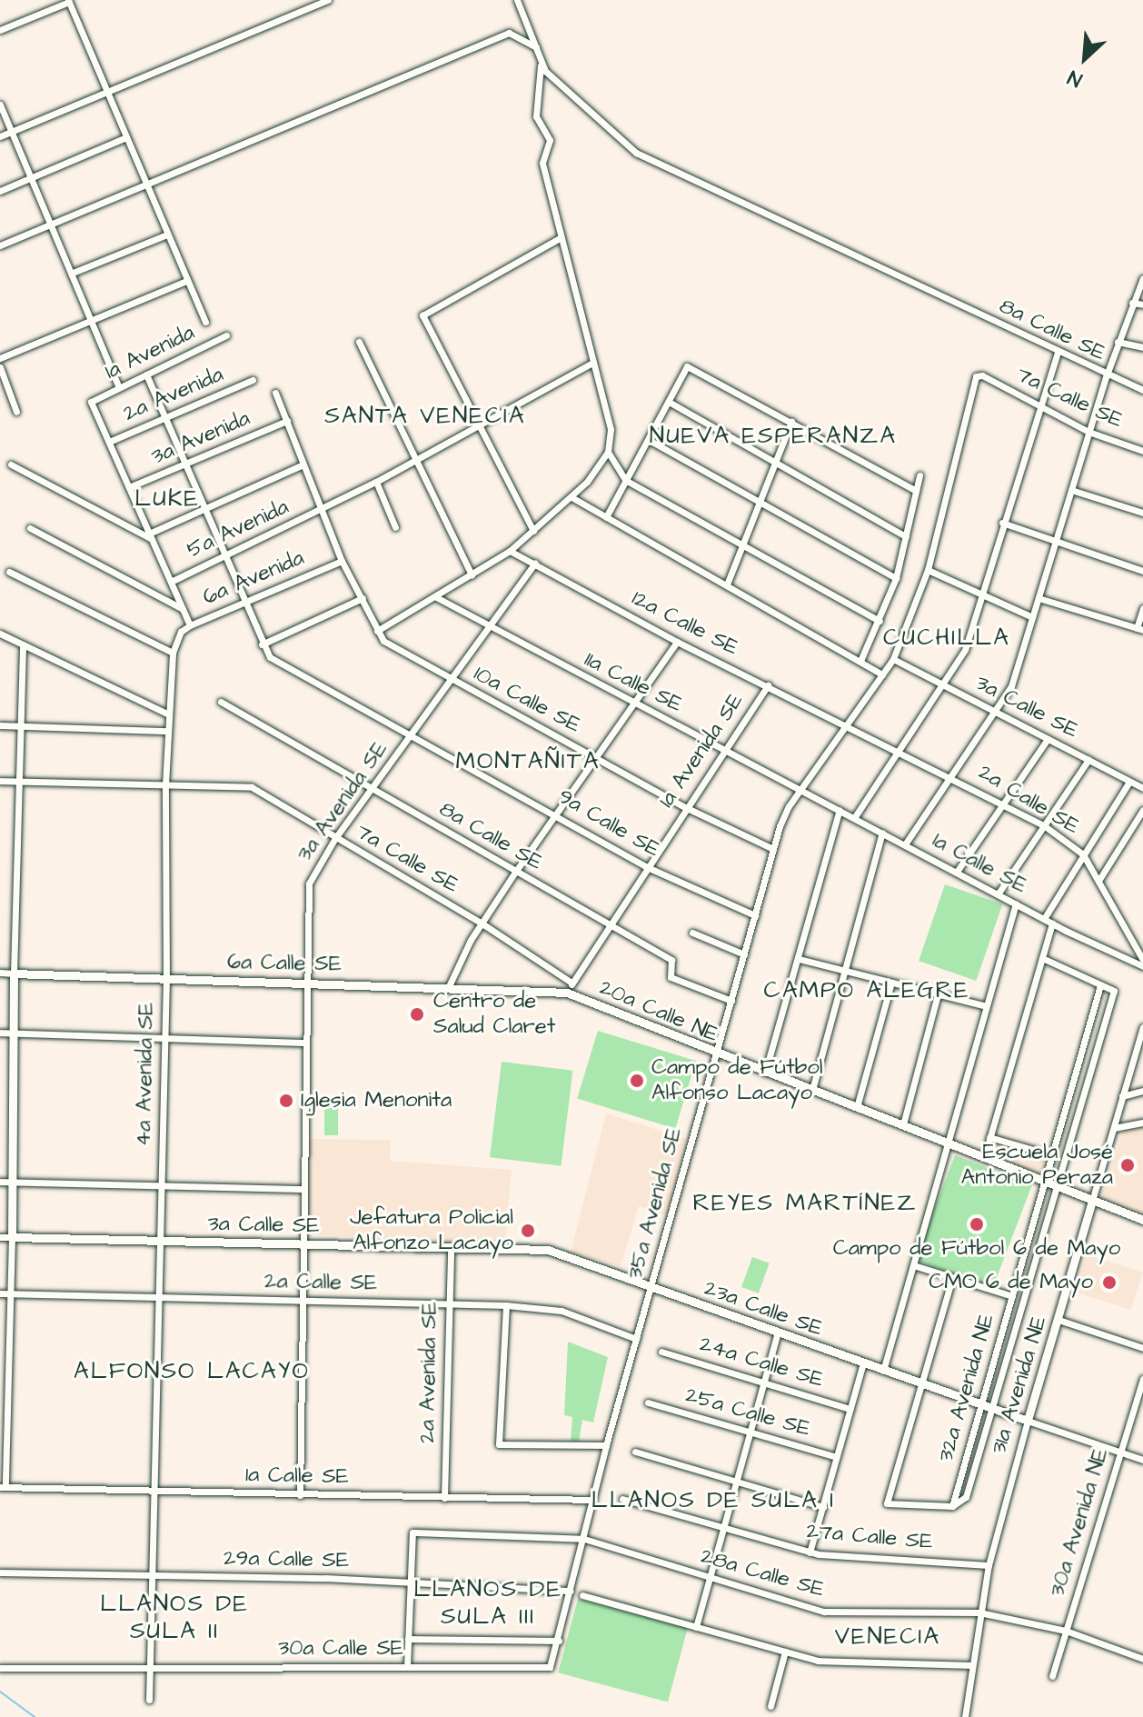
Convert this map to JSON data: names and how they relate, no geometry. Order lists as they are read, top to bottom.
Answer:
{
  "streets": {
    "street": [
      "8a Calle SE",
      "1a Avenida",
      "2a Avenida",
      "7a Calle SE",
      "3a Avenida",
      "5a Avenida",
      "6a Avenida",
      "12a Calle SE",
      "11a Calle SE",
      "10a Calle SE",
      "3a Calle SE",
      "1a Avenida SE",
      "2a Calle SE",
      "3a Avenida SE",
      "9a Calle SE",
      "1a Calle SE",
      "6a Calle SE",
      "20a Calle NE",
      "4a Avenida SE",
      "35a Avenida SE",
      "23a Calle SE",
      "24a Calle SE",
      "2a Avenida SE",
      "31a Avenida NE",
      "32a Avenida NE",
      "25a Calle SE",
      "30a Avenida NE",
      "27a Calle SE",
      "29a Calle SE",
      "28a Calle SE",
      "30a Calle SE"
    ]
  },
  "crossings": [
    ["8a Calle SE", "1a Avenida SE"],
    ["8a Calle SE", "3a Avenida SE"],
    ["8a Calle SE", "35a Avenida SE"],
    ["1a Avenida", "2a Avenida"],
    ["7a Calle SE", "1a Avenida SE"],
    ["7a Calle SE", "3a Avenida SE"],
    ["7a Calle SE", "4a Avenida SE"],
    ["7a Calle SE", "35a Avenida SE"],
    ["3a Avenida", "10a Calle SE"],
    ["5a Avenida", "10a Calle SE"],
    ["6a Avenida", "10a Calle SE"],
    ["6a Avenida", "4a Avenida SE"],
    ["12a Calle SE", "1a Avenida SE"],
    ["12a Calle SE", "2a Calle SE"],
    ["12a Calle SE", "3a Avenida SE"],
    ["12a Calle SE", "35a Avenida SE"],
    ["11a Calle SE", "1a Avenida SE"],
    ["11a Calle SE", "3a Avenida SE"],
    ["11a Calle SE", "1a Calle SE"],
    ["11a Calle SE", "35a Avenida SE"],
    ["10a Calle SE", "1a Avenida SE"],
    ["10a Calle SE", "3a Avenida SE"],
    ["10a Calle SE", "35a Avenida SE"],
    ["3a Calle SE", "3a Avenida SE"],
    ["3a Calle SE", "4a Avenida SE"],
    ["3a Calle SE", "35a Avenida SE"],
    ["3a Calle SE", "23a Calle SE"],
    ["3a Calle SE", "2a Avenida SE"],
    ["1a Avenida SE", "9a Calle SE"],
    ["1a Avenida SE", "6a Calle SE"],
    ["1a Avenida SE", "20a Calle NE"],
    ["2a Calle SE", "3a Avenida SE"],
    ["2a Calle SE", "4a Avenida SE"],
    ["2a Calle SE", "35a Avenida SE"],
    ["2a Calle SE", "2a Avenida SE"],
    ["3a Avenida SE", "9a Calle SE"],
    ["3a Avenida SE", "1a Calle SE"],
    ["3a Avenida SE", "6a Calle SE"],
    ["9a Calle SE", "35a Avenida SE"],
    ["1a Calle SE", "4a Avenida SE"],
    ["1a Calle SE", "35a Avenida SE"],
    ["1a Calle SE", "2a Avenida SE"],
    ["6a Calle SE", "20a Calle NE"],
    ["6a Calle SE", "4a Avenida SE"],
    ["20a Calle NE", "35a Avenida SE"],
    ["20a Calle NE", "31a Avenida NE"],
    ["20a Calle NE", "32a Avenida NE"],
    ["4a Avenida SE", "29a Calle SE"],
    ["4a Avenida SE", "30a Calle SE"],
    ["35a Avenida SE", "23a Calle SE"],
    ["35a Avenida SE", "29a Calle SE"],
    ["35a Avenida SE", "28a Calle SE"],
    ["35a Avenida SE", "30a Calle SE"],
    ["23a Calle SE", "31a Avenida NE"],
    ["23a Calle SE", "32a Avenida NE"],
    ["31a Avenida NE", "27a Calle SE"],
    ["31a Avenida NE", "28a Calle SE"],
    ["30a Avenida NE", "28a Calle SE"],
    ["29a Calle SE", "28a Calle SE"]
  ],
  "districts": [
    "SANTA VENECIA",
    "NUEVA ESPERANZA",
    "LUKE",
    "CUCHILLA",
    "MONTAÑITA",
    "CAMPO ALEGRE",
    "REYES MARTÍNEZ",
    "ALFONSO LACAYO",
    "LLANOS DE SULA I",
    "LLANOS DE SULA III",
    "LLANOS DE SULA II",
    "VENECIA"
  ],
  "places": [
    "Centro de Salud Claret",
    "Campo de Fútbol Alfonso Lacayo",
    "Iglesia Menonita",
    "Escuela José Antonio Peraza",
    "Campo de Fútbol 6 de Mayo",
    "Jefatura Policial Alfonzo Lacayo",
    "CMO 6 de Mayo"
  ],
  "north": "bottom left"
}
